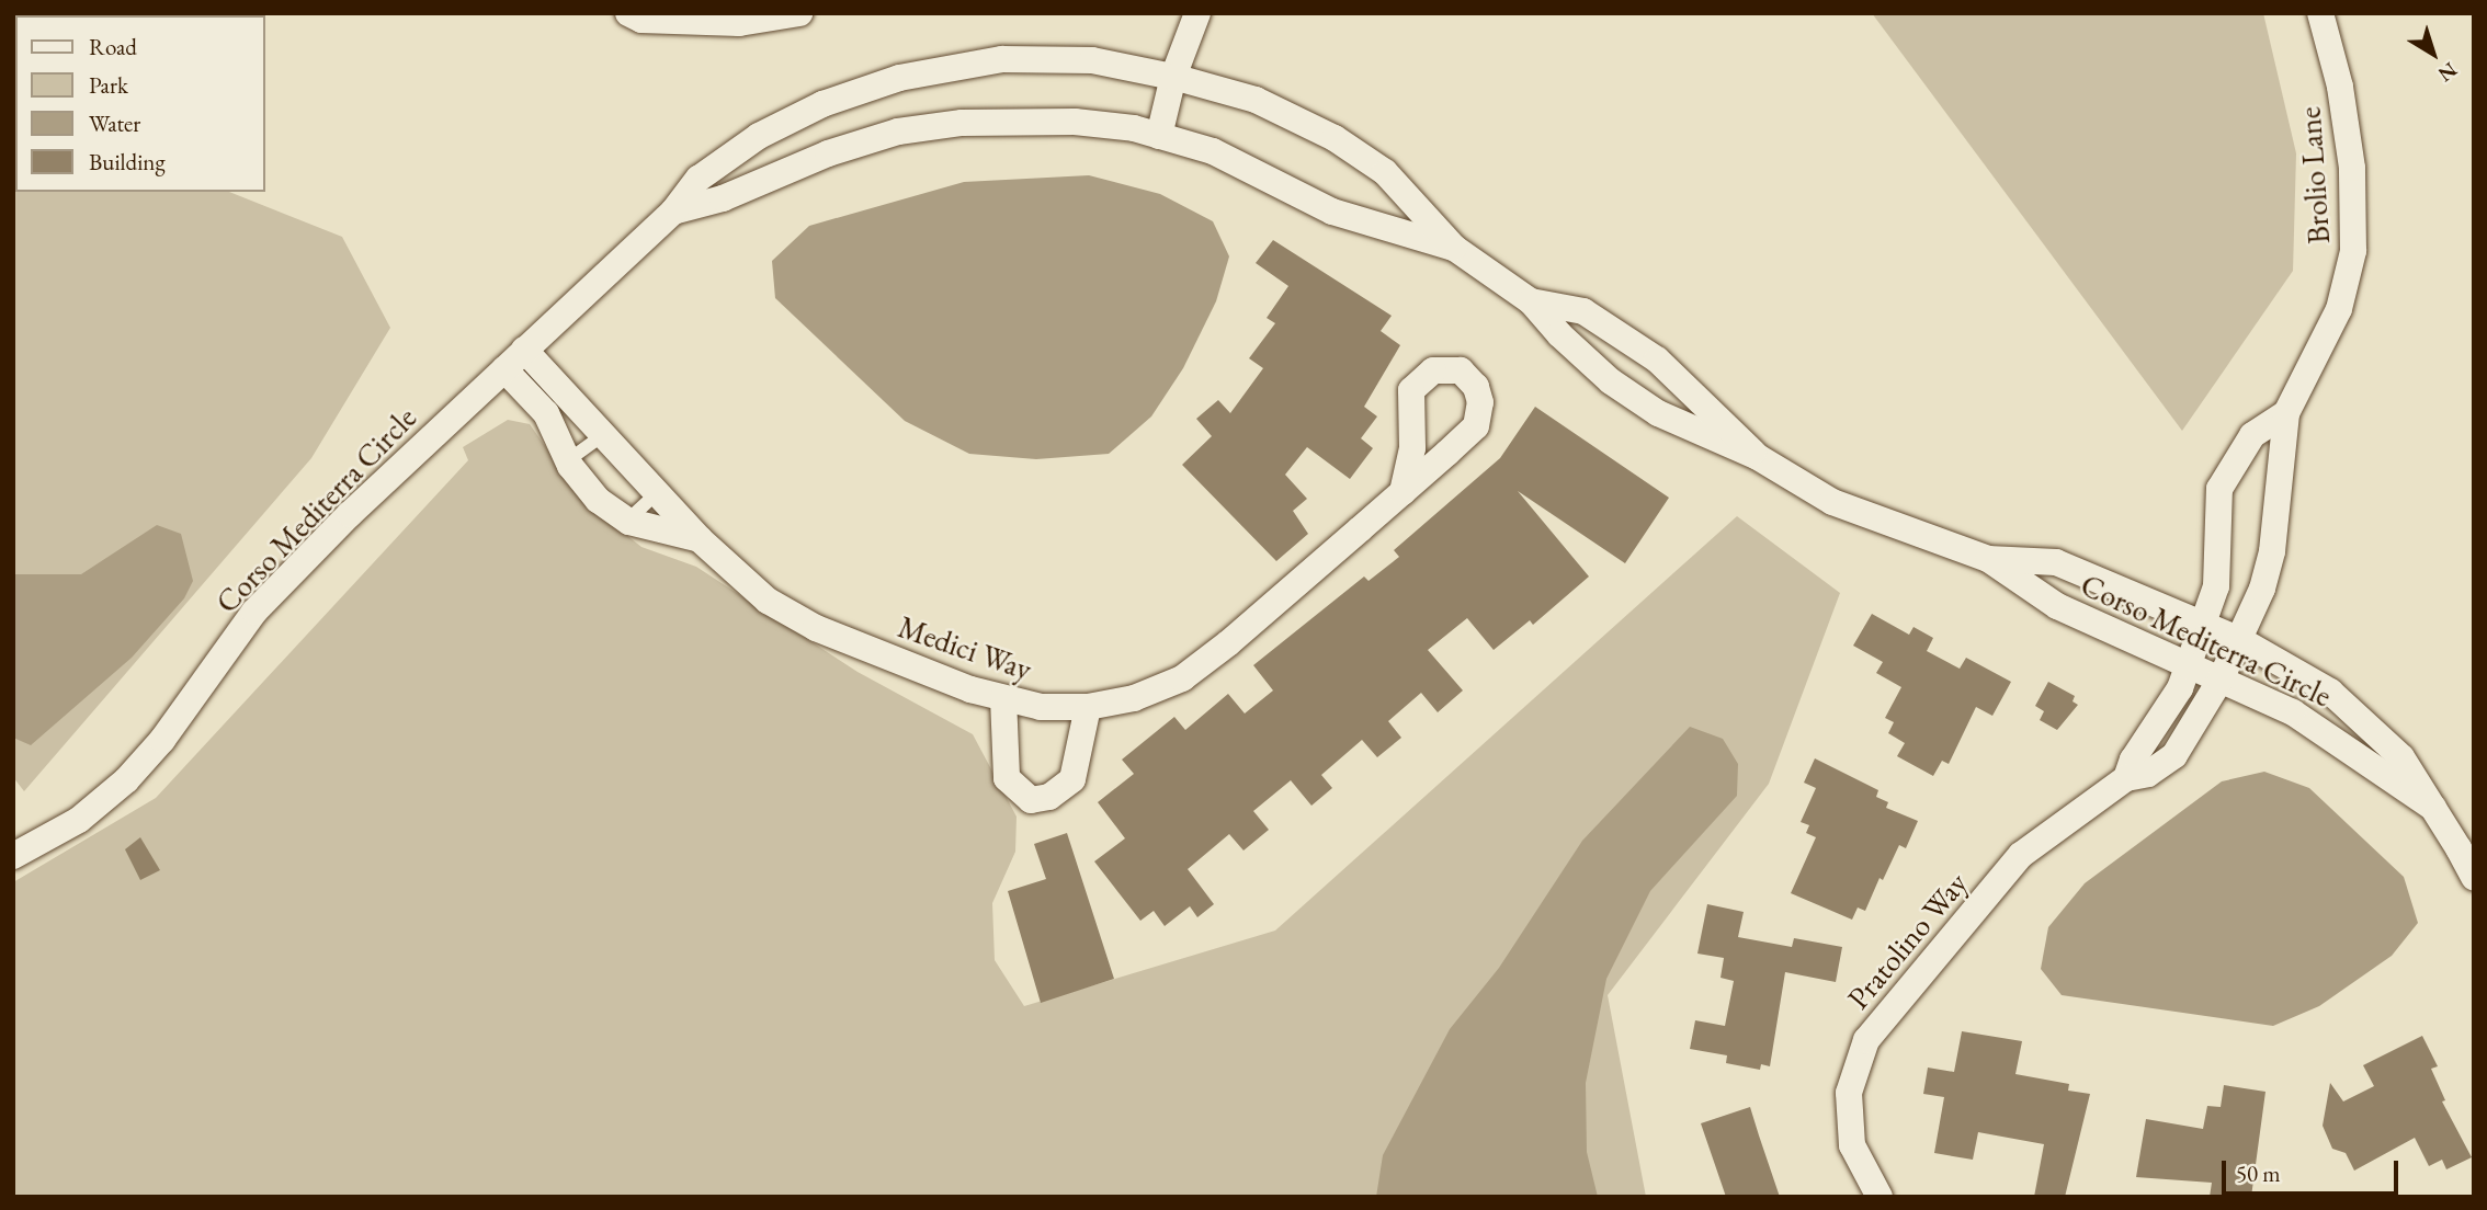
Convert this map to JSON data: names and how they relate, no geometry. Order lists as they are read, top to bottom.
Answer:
{
  "streets": {
    "street": [
      "Brolio Lane",
      "Corso Mediterra Circle",
      "Medici Way",
      "Pratolino Way"
    ]
  },
  "crossings": [
    ["Brolio Lane", "Corso Mediterra Circle"],
    ["Brolio Lane", "Pratolino Way"],
    ["Corso Mediterra Circle", "Medici Way"],
    ["Corso Mediterra Circle", "Pratolino Way"]
  ],
  "legend": [
    "Road",
    "Park",
    "Water",
    "Building"
  ],
  "scale_bar": "50 m",
  "north": "bottom right"
}
